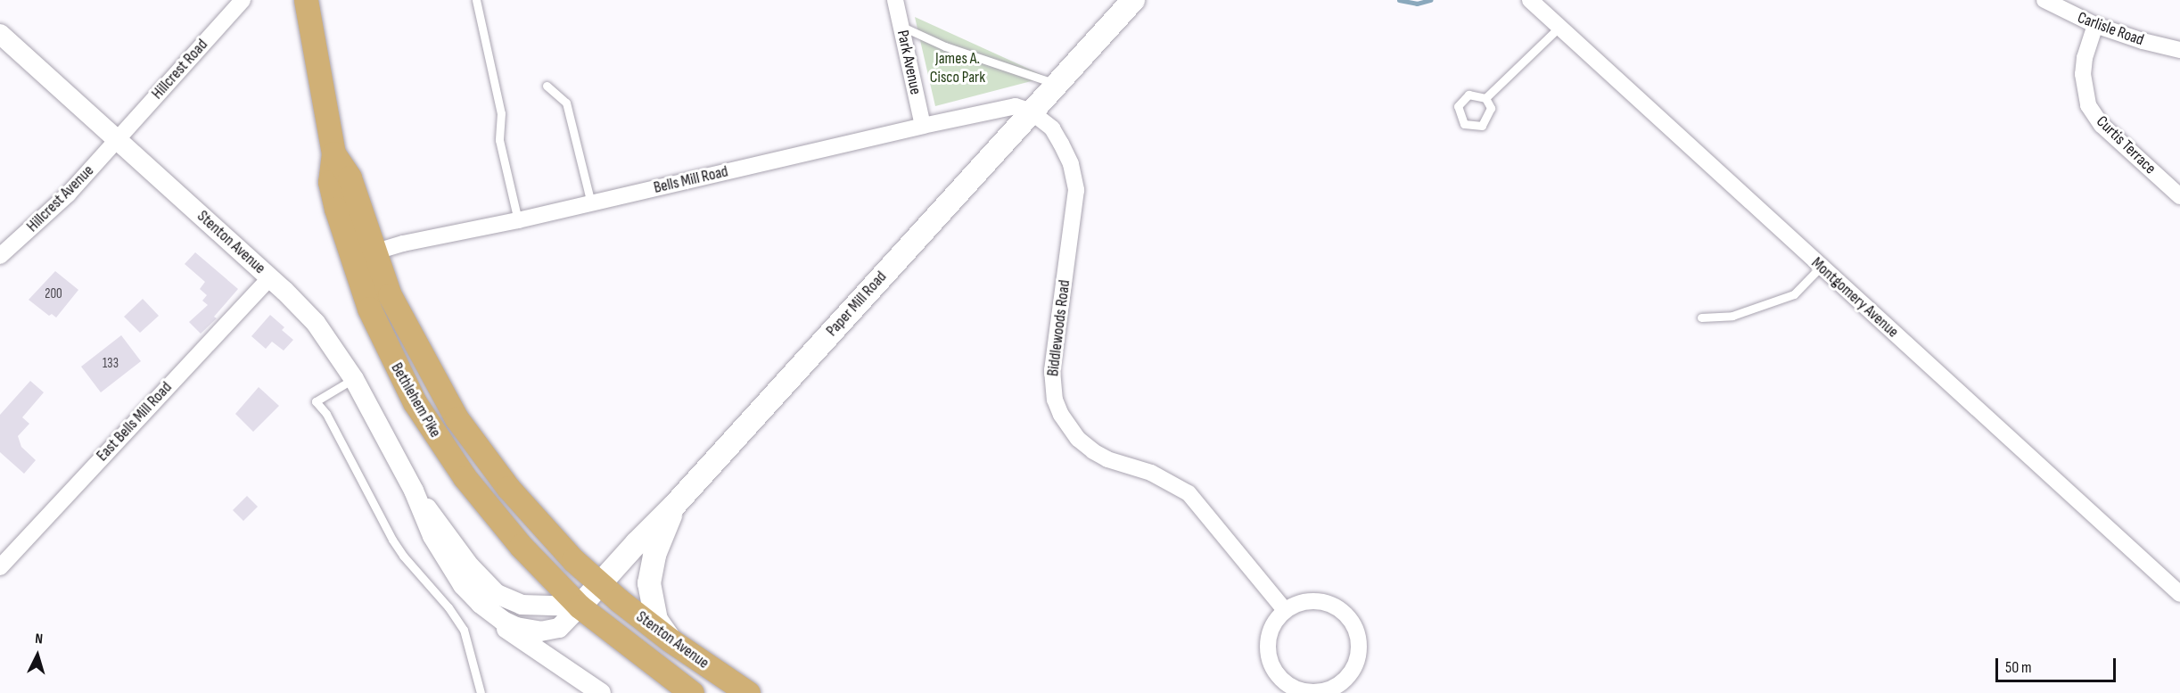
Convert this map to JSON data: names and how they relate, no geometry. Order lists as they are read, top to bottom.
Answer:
{
  "streets": {
    "main road": ["Stenton Avenue", "Paper Mill Road", "Bethlehem Pike"],
    "street": [
      "Carlisle Road",
      "Park Avenue",
      "Hillcrest Road",
      "Curtis Terrace",
      "Bells Mill Road",
      "Hillcrest Avenue",
      "Montgomery Avenue",
      "Biddlewoods Road",
      "East Bells Mill Road"
    ]
  },
  "crossings": [
    ["Carlisle Road", "Curtis Terrace"],
    ["Park Avenue", "Bells Mill Road"],
    ["Hillcrest Road", "Hillcrest Avenue"],
    ["Hillcrest Road", "Stenton Avenue"],
    ["Bells Mill Road", "Paper Mill Road"],
    ["Bells Mill Road", "Biddlewoods Road"],
    ["Bells Mill Road", "Bethlehem Pike"],
    ["Hillcrest Avenue", "Stenton Avenue"],
    ["Stenton Avenue", "Paper Mill Road"],
    ["Stenton Avenue", "Bethlehem Pike"],
    ["Stenton Avenue", "East Bells Mill Road"],
    ["Paper Mill Road", "Biddlewoods Road"],
    ["Paper Mill Road", "Bethlehem Pike"]
  ],
  "parks": ["James A. Cisco Park"],
  "house_numbers": ["200", "133"],
  "scale_bar": "50 m",
  "north": "top"
}
